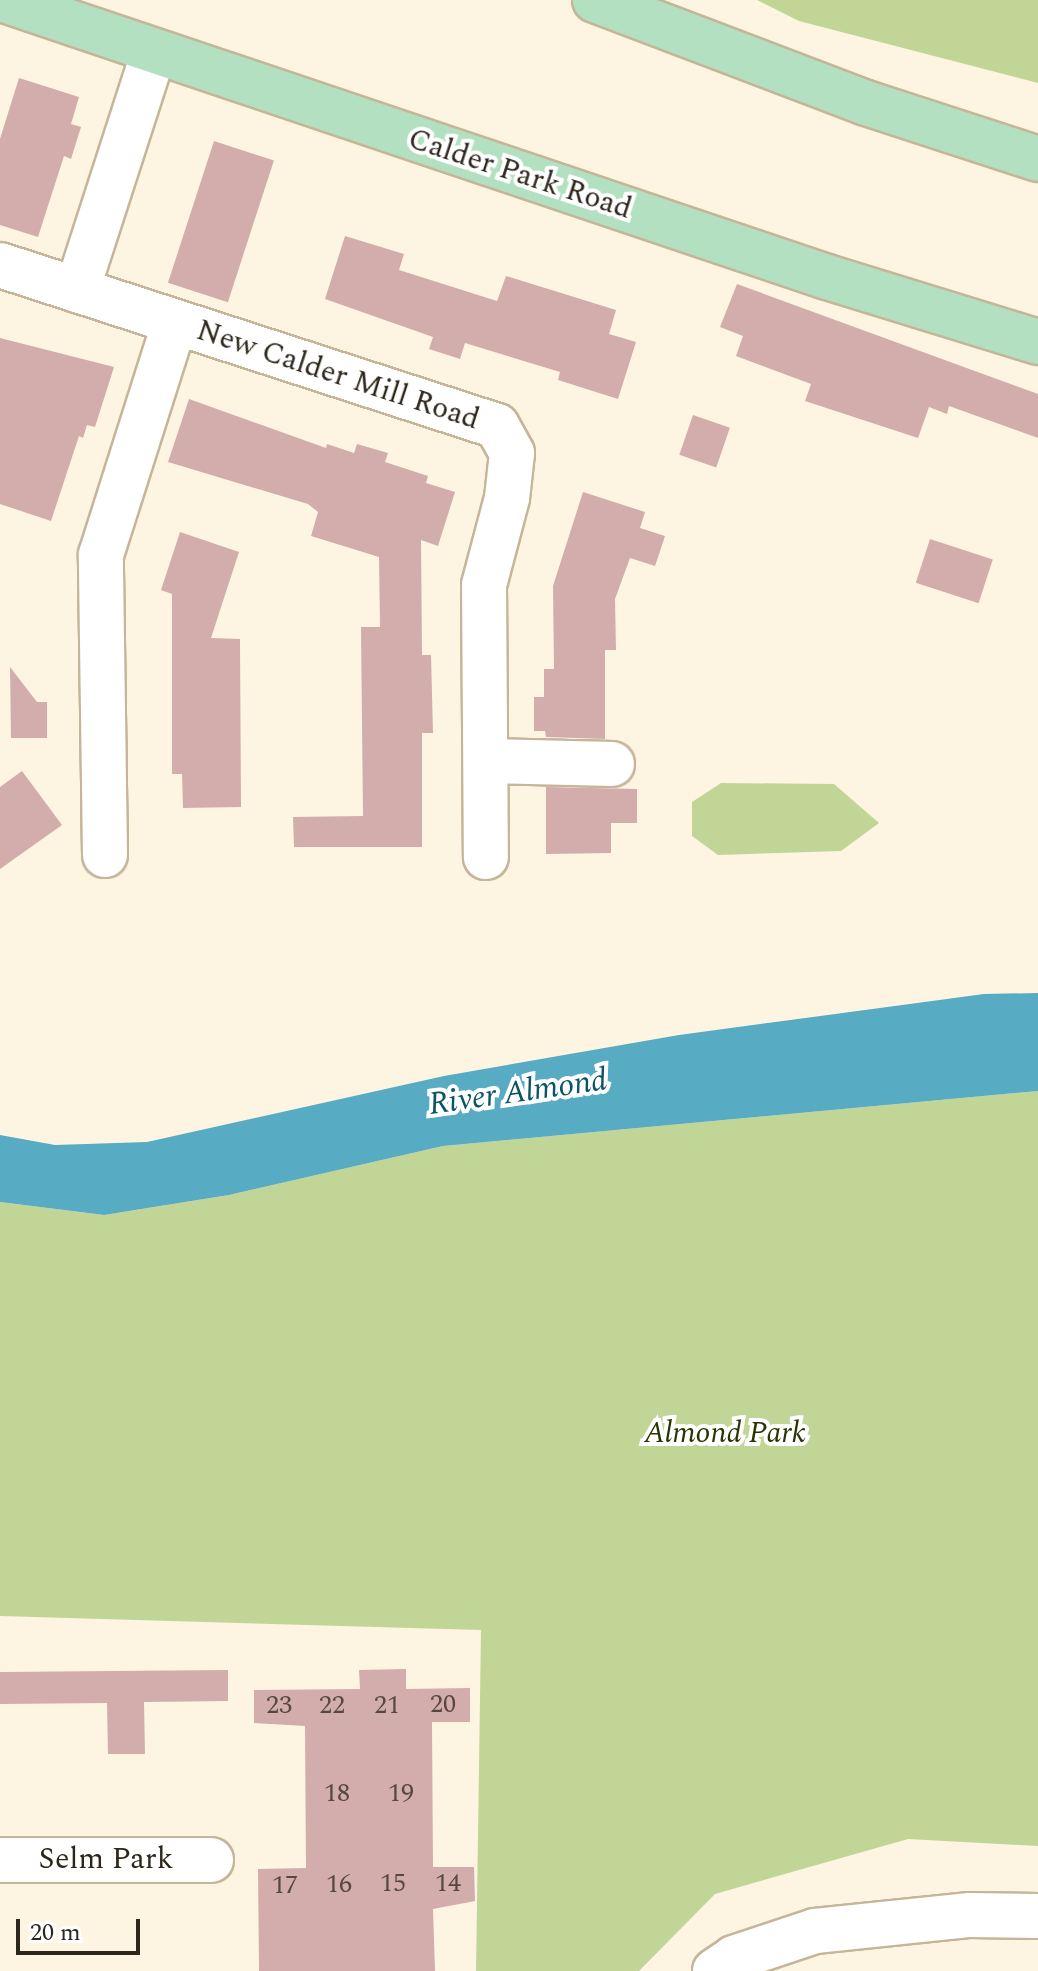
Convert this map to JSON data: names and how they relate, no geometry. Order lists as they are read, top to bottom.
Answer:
{
  "streets": {
    "main road": ["Calder Park Road"],
    "street": ["New Calder Mill Road", "Selm Park"]
  },
  "water": ["River Almond"],
  "parks": ["Almond Park"],
  "house_numbers": [
    "20",
    "23",
    "22",
    "21",
    "18",
    "19",
    "15",
    "14",
    "16",
    "17"
  ],
  "scale_bar": "20 m"
}
